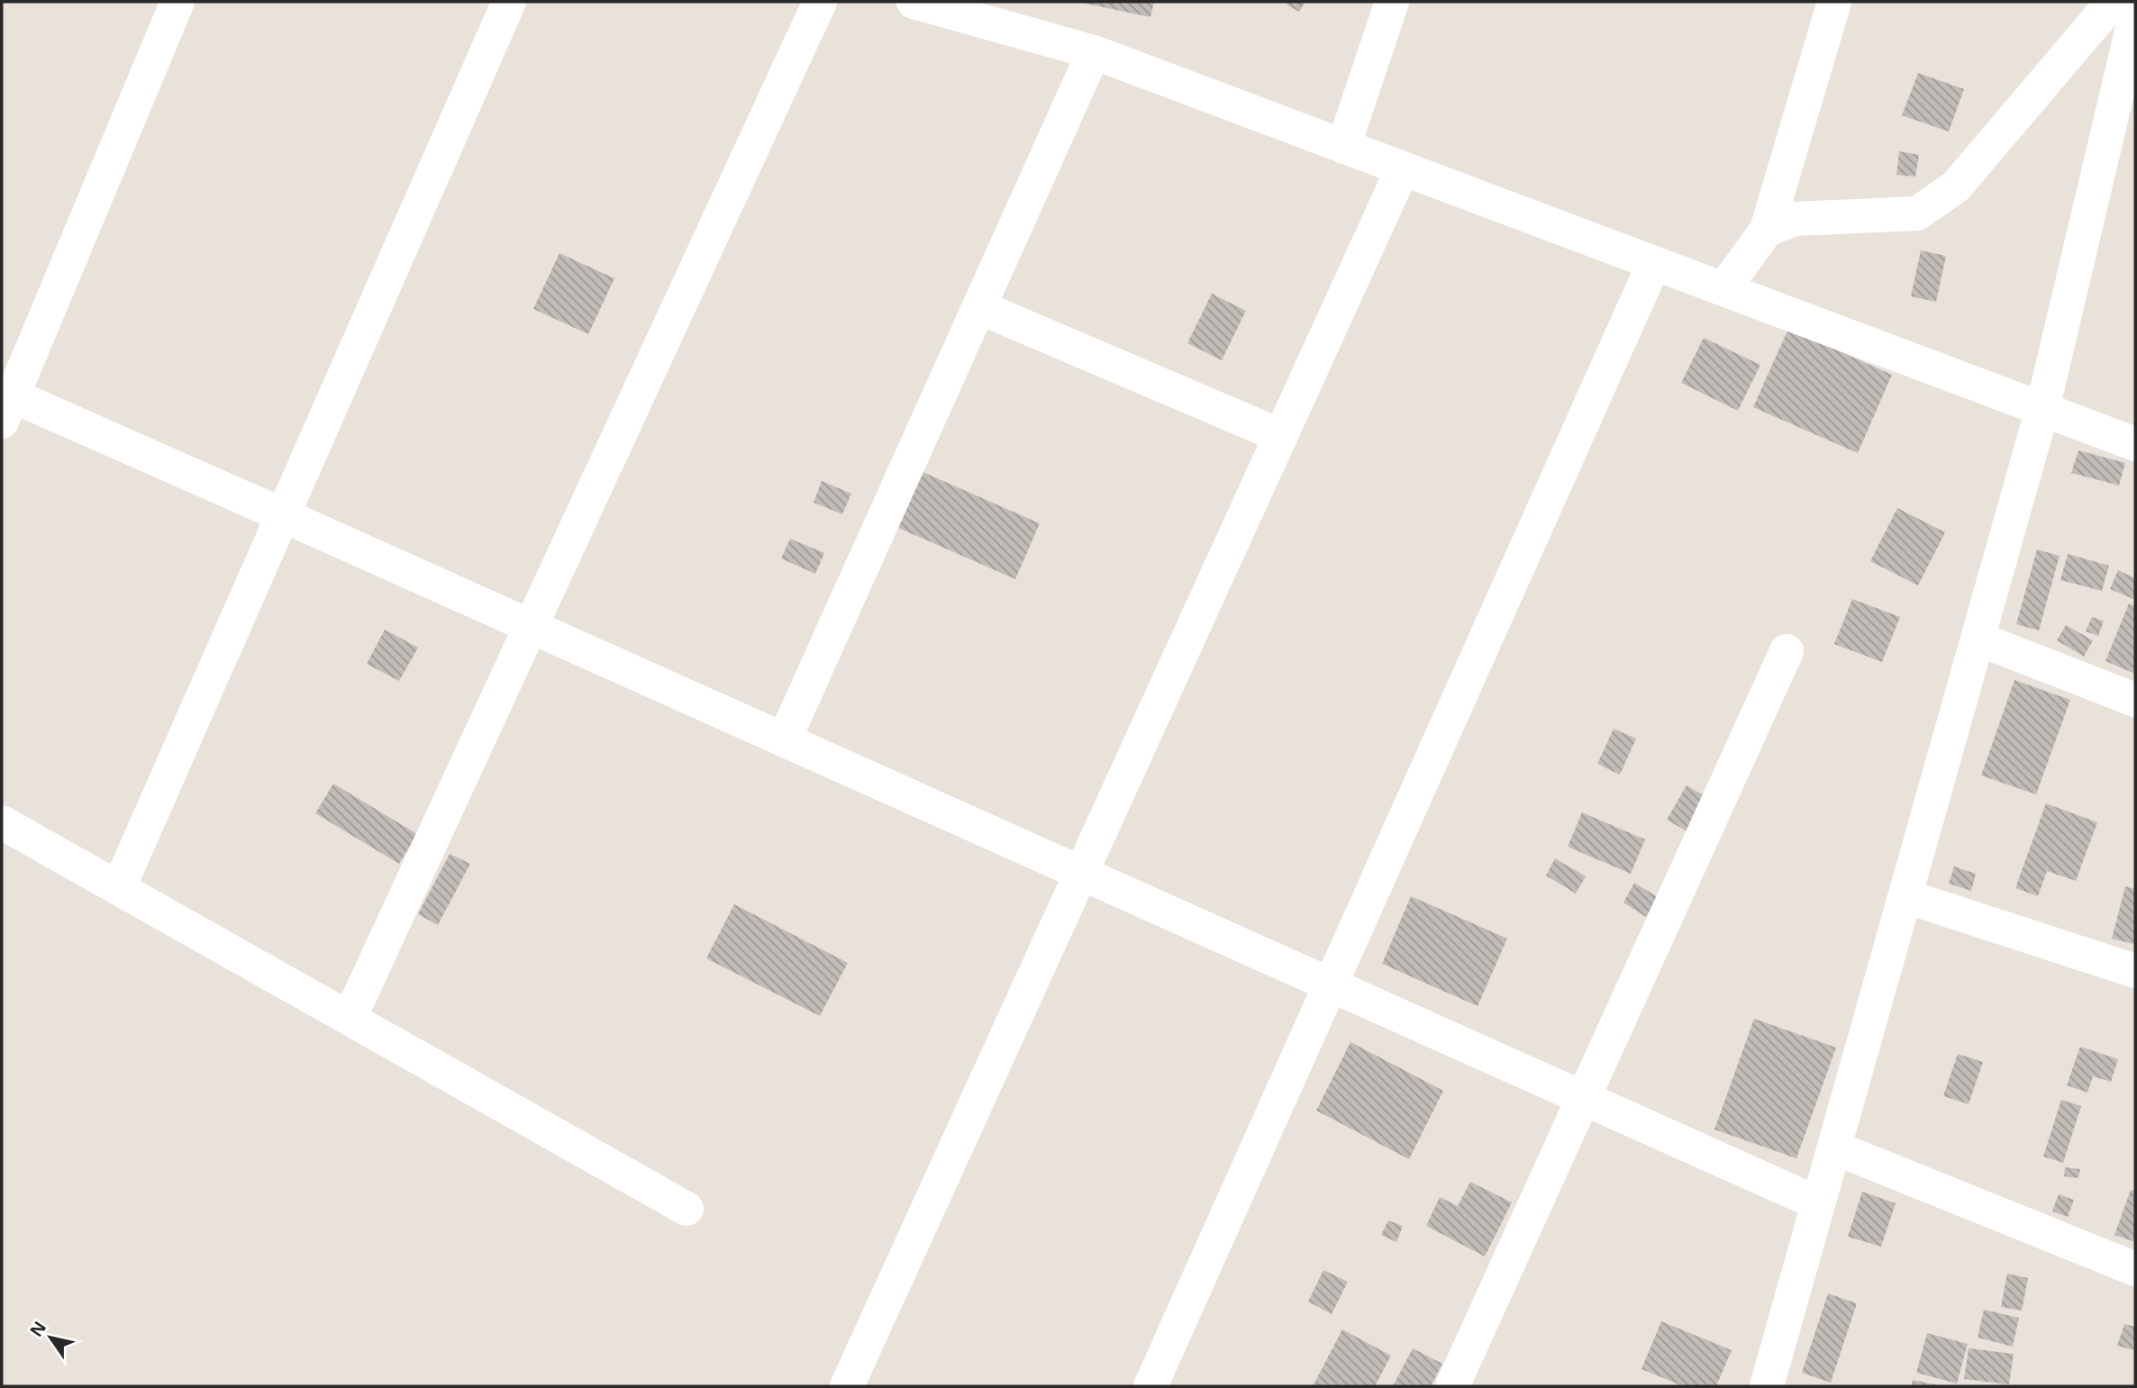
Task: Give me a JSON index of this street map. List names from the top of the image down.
{
  "north": "top left"
}
